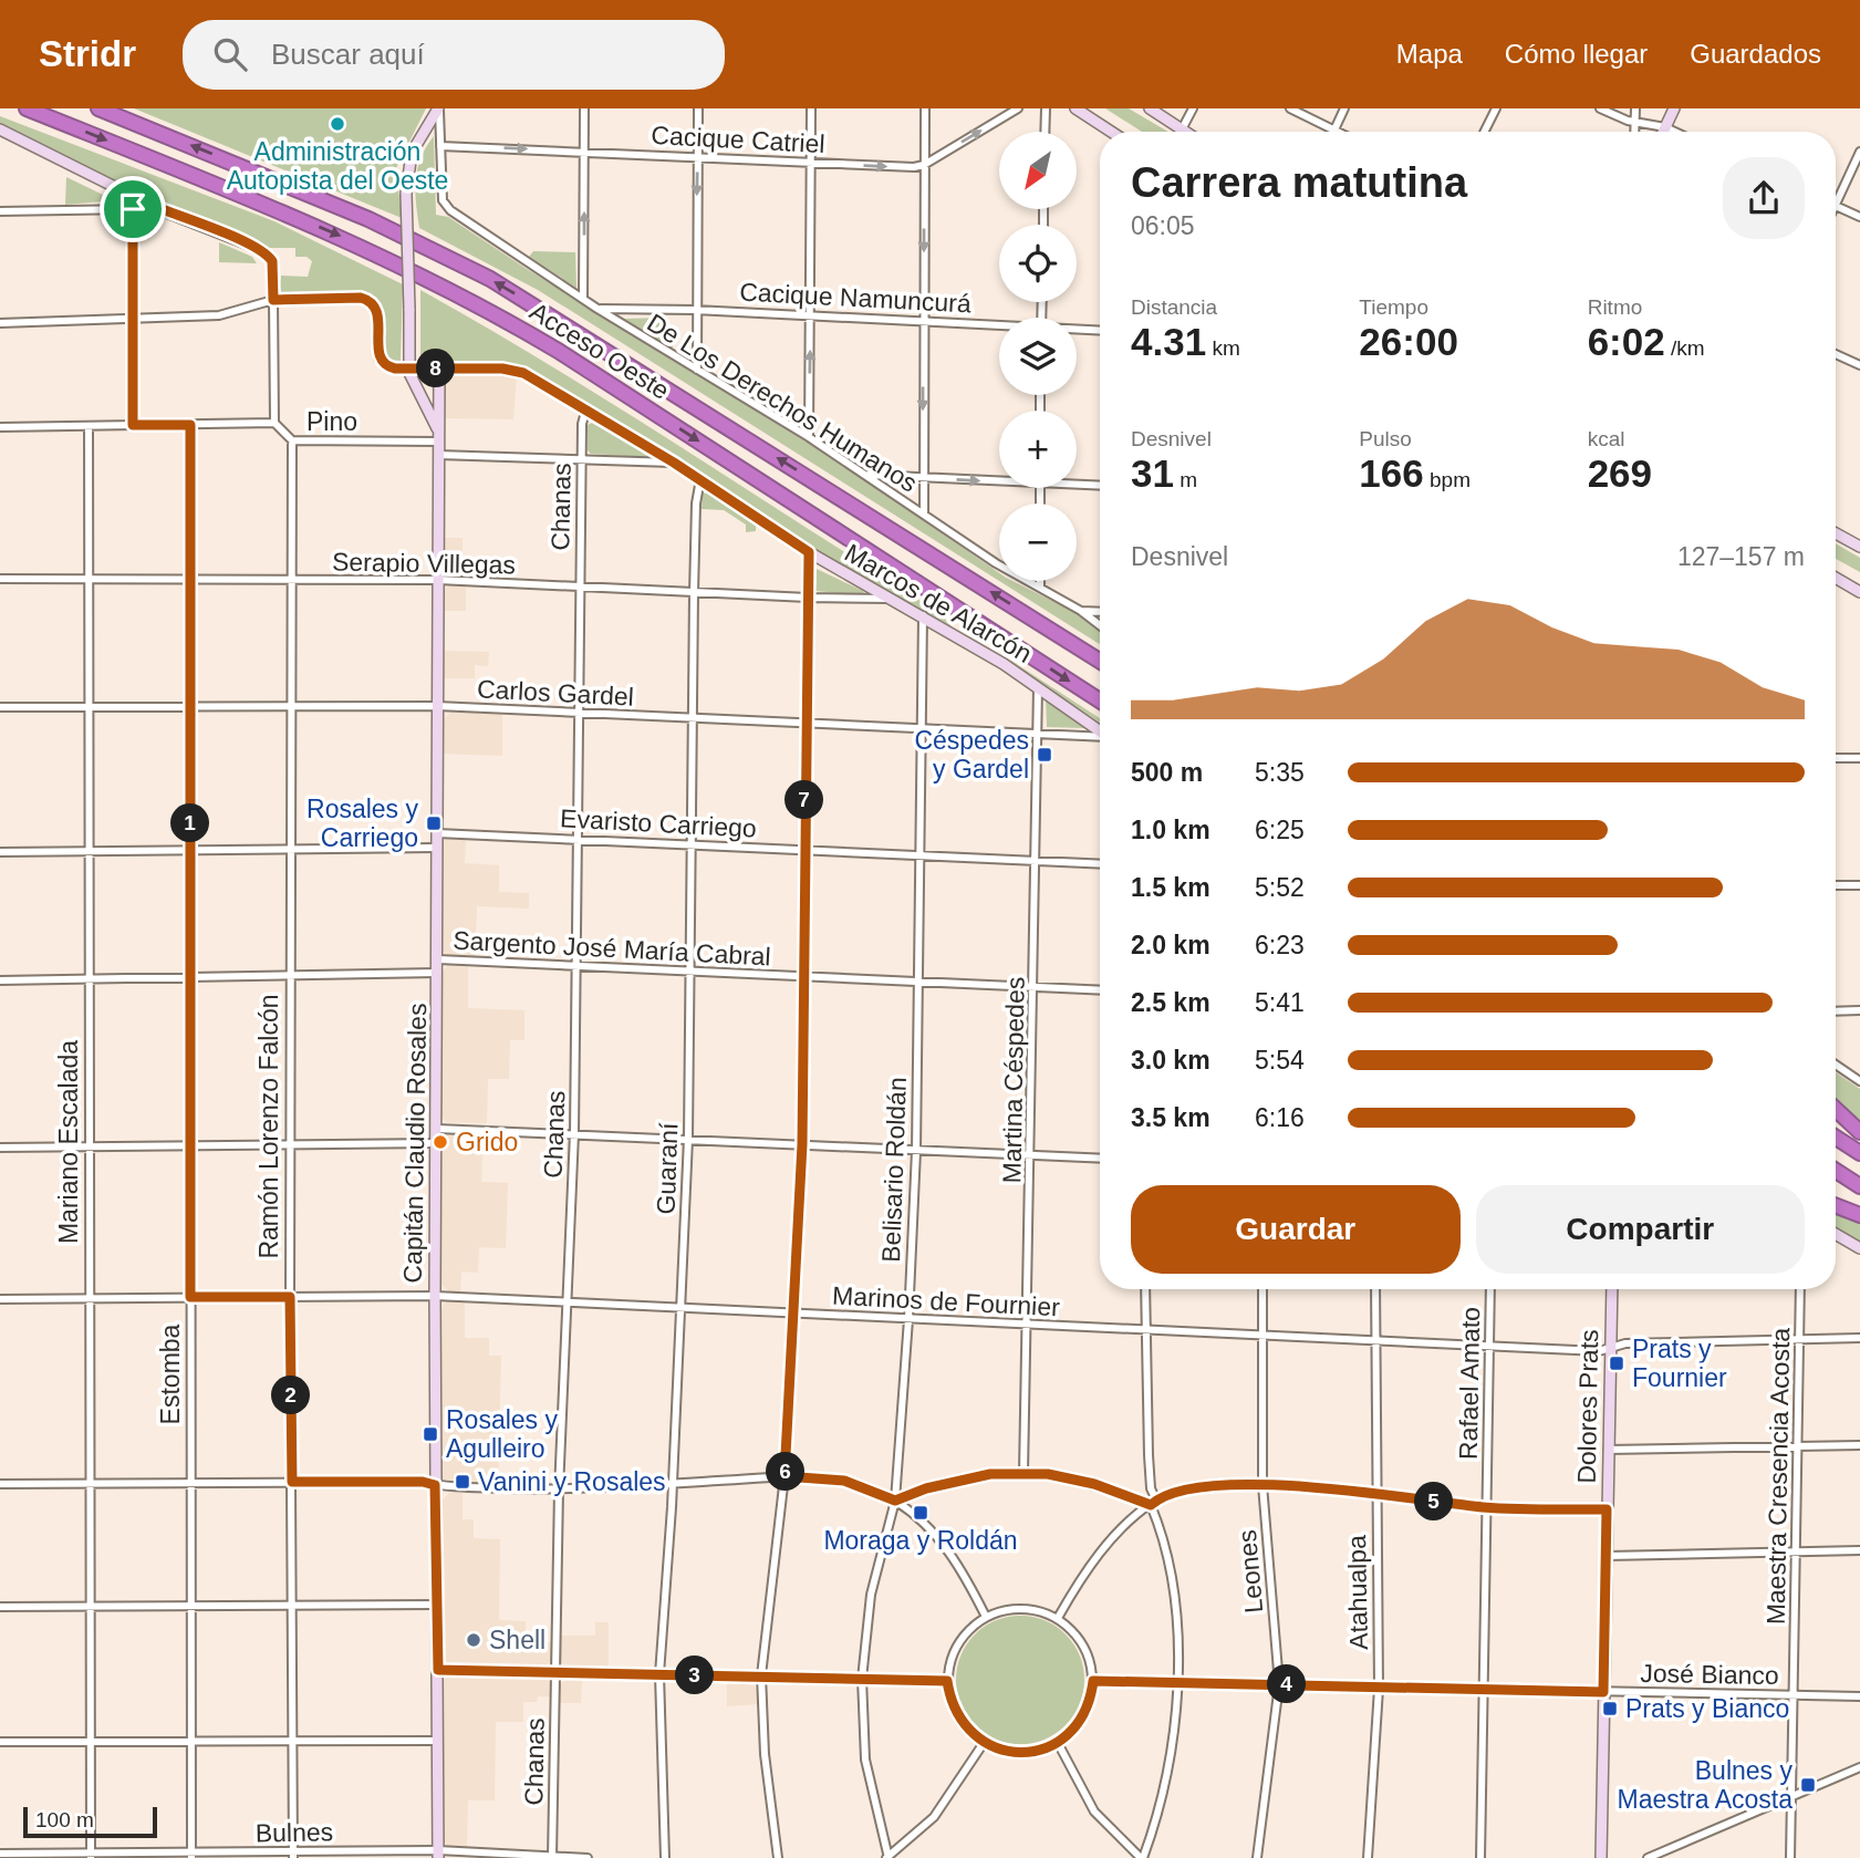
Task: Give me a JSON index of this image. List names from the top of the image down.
{
  "streets": {
    "highway": ["Acceso Oeste"],
    "street": [
      "Cacique Catriel",
      "Cacique Namuncurá",
      "De Los Derechos Humanos",
      "Pino",
      "Chanas",
      "Serapio Villegas",
      "Marcos de Alarcón",
      "Carlos Gardel",
      "Evaristo Carriego",
      "Sargento José María Cabral",
      "Martina Céspedes",
      "Ramón Lorenzo Falcón",
      "Mariano Escalada",
      "Capitán Claudio Rosales",
      "Guaraní",
      "Belisario Roldán",
      "Marinos de Fournier",
      "Estomba",
      "Rafael Amato",
      "Dolores Prats",
      "Maestra Cresencia Acosta",
      "Leones",
      "Atahualpa",
      "José Bianco",
      "Bulnes"
    ]
  },
  "crossings": [
    ["Cacique Catriel", "Capitán Claudio Rosales"],
    ["Cacique Namuncurá", "De Los Derechos Humanos"],
    ["De Los Derechos Humanos", "Capitán Claudio Rosales"],
    ["Pino", "Ramón Lorenzo Falcón"],
    ["Pino", "Mariano Escalada"],
    ["Pino", "Capitán Claudio Rosales"],
    ["Pino", "Estomba"],
    ["Chanas", "Serapio Villegas"],
    ["Chanas", "Marcos de Alarcón"],
    ["Chanas", "Carlos Gardel"],
    ["Chanas", "Evaristo Carriego"],
    ["Chanas", "Sargento José María Cabral"],
    ["Chanas", "Marinos de Fournier"],
    ["Chanas", "Bulnes"],
    ["Serapio Villegas", "Marcos de Alarcón"],
    ["Serapio Villegas", "Ramón Lorenzo Falcón"],
    ["Serapio Villegas", "Mariano Escalada"],
    ["Serapio Villegas", "Capitán Claudio Rosales"],
    ["Serapio Villegas", "Guaraní"],
    ["Serapio Villegas", "Estomba"],
    ["Marcos de Alarcón", "Martina Céspedes"],
    ["Marcos de Alarcón", "Capitán Claudio Rosales"],
    ["Marcos de Alarcón", "Guaraní"],
    ["Marcos de Alarcón", "Belisario Roldán"],
    ["Carlos Gardel", "Martina Céspedes"],
    ["Carlos Gardel", "Ramón Lorenzo Falcón"],
    ["Carlos Gardel", "Mariano Escalada"],
    ["Carlos Gardel", "Capitán Claudio Rosales"],
    ["Carlos Gardel", "Guaraní"],
    ["Carlos Gardel", "Belisario Roldán"],
    ["Carlos Gardel", "Estomba"],
    ["Evaristo Carriego", "Martina Céspedes"],
    ["Evaristo Carriego", "Capitán Claudio Rosales"],
    ["Evaristo Carriego", "Guaraní"],
    ["Evaristo Carriego", "Belisario Roldán"],
    ["Sargento José María Cabral", "Martina Céspedes"],
    ["Sargento José María Cabral", "Capitán Claudio Rosales"],
    ["Sargento José María Cabral", "Guaraní"],
    ["Sargento José María Cabral", "Belisario Roldán"],
    ["Martina Céspedes", "Marinos de Fournier"],
    ["Ramón Lorenzo Falcón", "Marinos de Fournier"],
    ["Ramón Lorenzo Falcón", "Bulnes"],
    ["Mariano Escalada", "Marinos de Fournier"],
    ["Mariano Escalada", "Bulnes"],
    ["Capitán Claudio Rosales", "Marinos de Fournier"],
    ["Capitán Claudio Rosales", "Bulnes"],
    ["Guaraní", "Marinos de Fournier"],
    ["Belisario Roldán", "Marinos de Fournier"],
    ["Marinos de Fournier", "Estomba"],
    ["Marinos de Fournier", "Rafael Amato"],
    ["Marinos de Fournier", "Dolores Prats"],
    ["Marinos de Fournier", "Maestra Cresencia Acosta"],
    ["Marinos de Fournier", "Leones"],
    ["Marinos de Fournier", "Atahualpa"],
    ["Estomba", "Bulnes"],
    ["Rafael Amato", "José Bianco"],
    ["Dolores Prats", "José Bianco"],
    ["Maestra Cresencia Acosta", "José Bianco"],
    ["Leones", "José Bianco"],
    ["Atahualpa", "José Bianco"]
  ],
  "one_way": ["Cacique Catriel"],
  "places": {
    "other": ["Administración Autopista del Oeste", "Grido", "Shell"],
    "transit": [
      "Céspedes y Gardel",
      "Rosales y Carriego",
      "Prats y Fournier",
      "Rosales y Agulleiro",
      "Vanini y Rosales",
      "Moraga y Roldán",
      "Prats y Bianco",
      "Bulnes y Maestra Acosta"
    ]
  },
  "scale_bar": "100 m",
  "north": "bottom left",
  "page": {
    "header": "Stridr",
    "search": "Buscar aquí",
    "nav": ["Mapa", "Cómo llegar", "Guardados"],
    "map_buttons": ["+", "−"],
    "heading": ["Carrera matutina", "06:05"],
    "stats": [
      ["Distancia", "4.31 km"],
      ["Tiempo", "26:00"],
      ["Ritmo", "6:02 /km"],
      ["Desnivel", "31 m"],
      ["Pulso", "166 bpm"],
      ["kcal", "269"]
    ],
    "pins": [
      "8",
      "7",
      "1",
      "2",
      "6",
      "5",
      "3",
      "4"
    ],
    "chart": ["Desnivel", "127–157 m"],
    "list": [
      {
        "name": "500 m",
        "note": "5:35"
      },
      {
        "name": "1.0 km",
        "note": "6:25"
      },
      {
        "name": "1.5 km",
        "note": "5:52"
      },
      {
        "name": "2.0 km",
        "note": "6:23"
      },
      {
        "name": "2.5 km",
        "note": "5:41"
      },
      {
        "name": "3.0 km",
        "note": "5:54"
      },
      {
        "name": "3.5 km",
        "note": "6:16"
      }
    ],
    "buttons": ["Guardar", "Compartir"],
    "scale": "100 m"
  }
}
